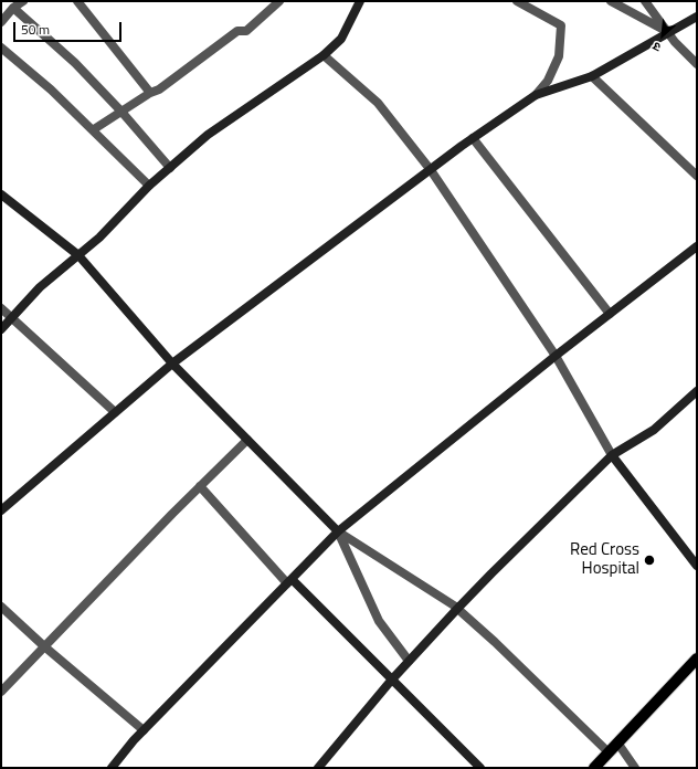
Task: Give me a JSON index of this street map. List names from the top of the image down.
{
  "places": ["Red Cross Hospital"],
  "scale_bar": "50 m",
  "north": "bottom left"
}
